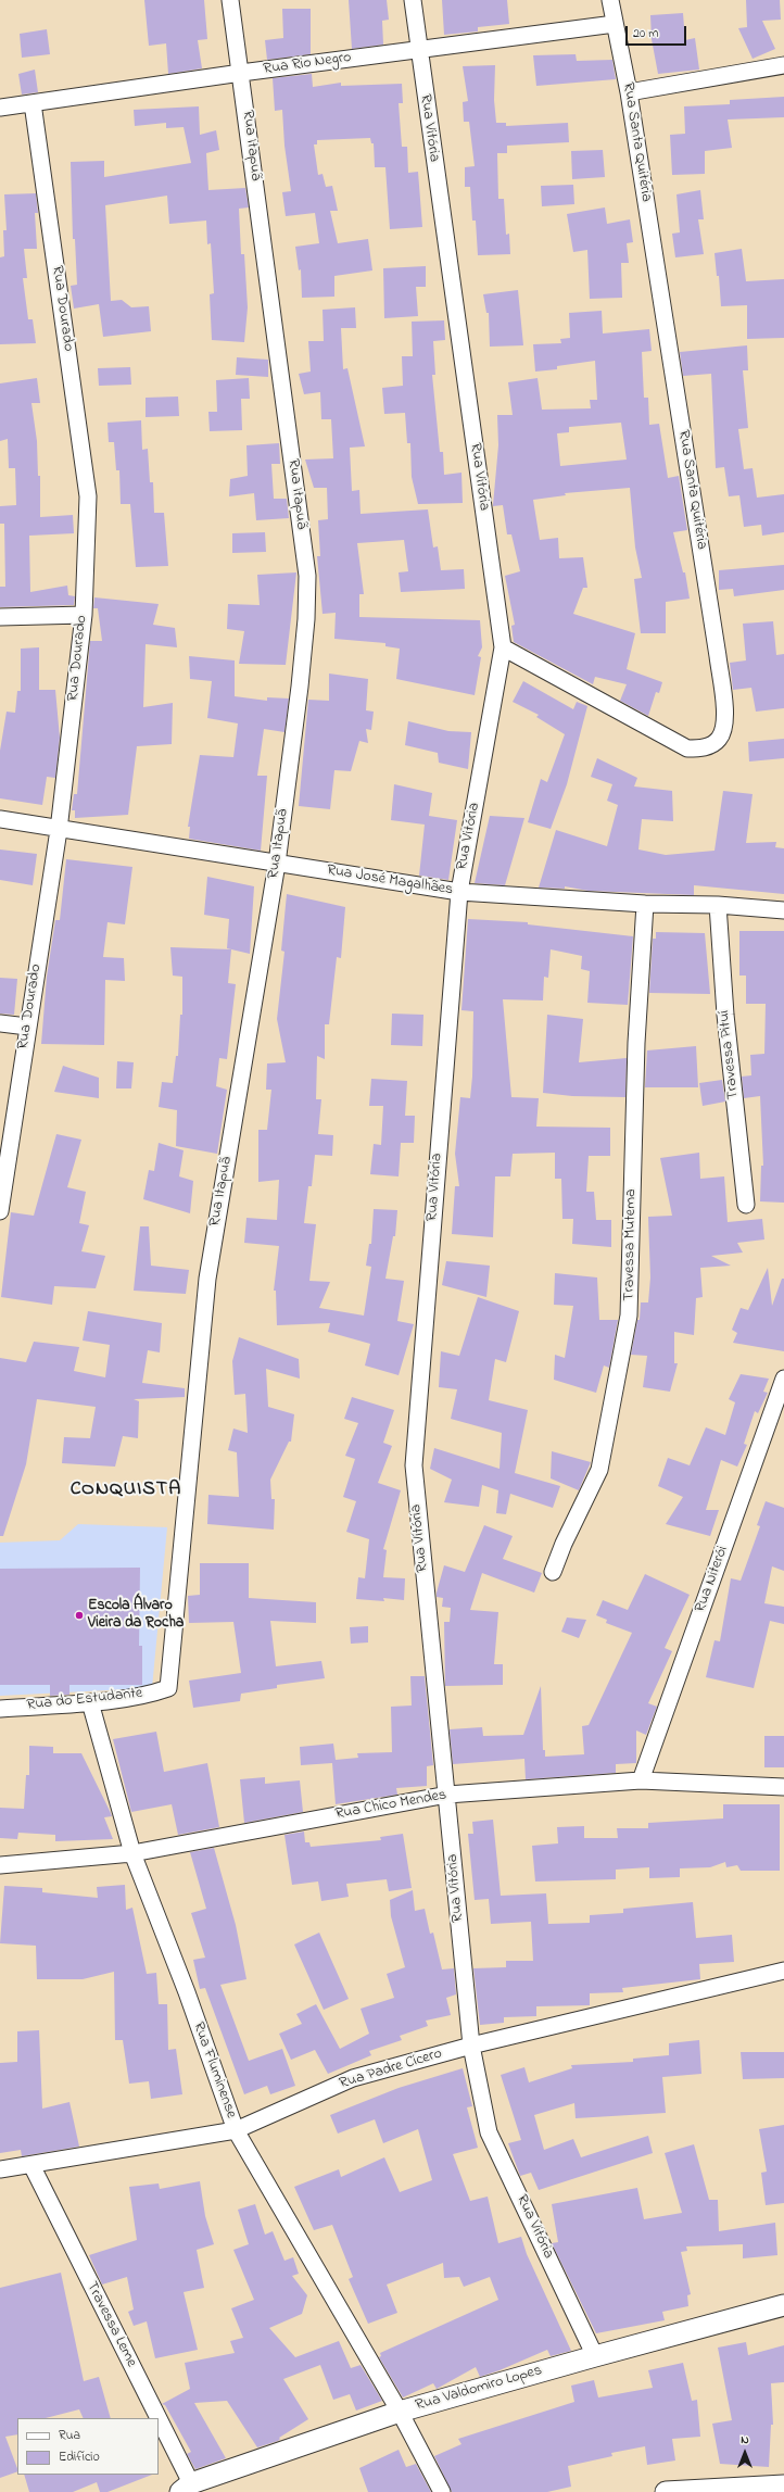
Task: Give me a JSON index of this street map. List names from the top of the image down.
{
  "streets": {
    "street": [
      "Rua Rio Negro",
      "Rua Vitória",
      "Rua Santa Quitéria",
      "Rua Itapuã",
      "Rua Dourado",
      "Rua José Magalhães",
      "Travessa Pituí",
      "Travessa Mutema",
      "Rua Niterói",
      "Rua do Estudante",
      "Rua Chico Mendes",
      "Rua Padre Cícero",
      "Rua Fluminense",
      "Travessa Leme",
      "Rua Valdomiro Lopes"
    ]
  },
  "crossings": [
    ["Rua Rio Negro", "Rua Vitória"],
    ["Rua Rio Negro", "Rua Santa Quitéria"],
    ["Rua Rio Negro", "Rua Itapuã"],
    ["Rua Rio Negro", "Rua Dourado"],
    ["Rua Vitória", "Rua Santa Quitéria"],
    ["Rua Vitória", "Rua José Magalhães"],
    ["Rua Vitória", "Rua Chico Mendes"],
    ["Rua Vitória", "Rua Padre Cícero"],
    ["Rua Vitória", "Rua Valdomiro Lopes"],
    ["Rua Itapuã", "Rua José Magalhães"],
    ["Rua Itapuã", "Rua do Estudante"],
    ["Rua Dourado", "Rua José Magalhães"],
    ["Rua José Magalhães", "Travessa Pituí"],
    ["Rua José Magalhães", "Travessa Mutema"],
    ["Rua Niterói", "Rua Chico Mendes"],
    ["Rua do Estudante", "Rua Fluminense"],
    ["Rua Chico Mendes", "Rua Fluminense"],
    ["Rua Padre Cícero", "Rua Fluminense"],
    ["Rua Padre Cícero", "Travessa Leme"],
    ["Rua Fluminense", "Rua Valdomiro Lopes"],
    ["Travessa Leme", "Rua Valdomiro Lopes"]
  ],
  "districts": ["CONQUISTA"],
  "places": ["Escola Álvaro Vieira da Rocha"],
  "legend": ["Rua", "Edifício"],
  "scale_bar": "20 m",
  "north": "top"
}
